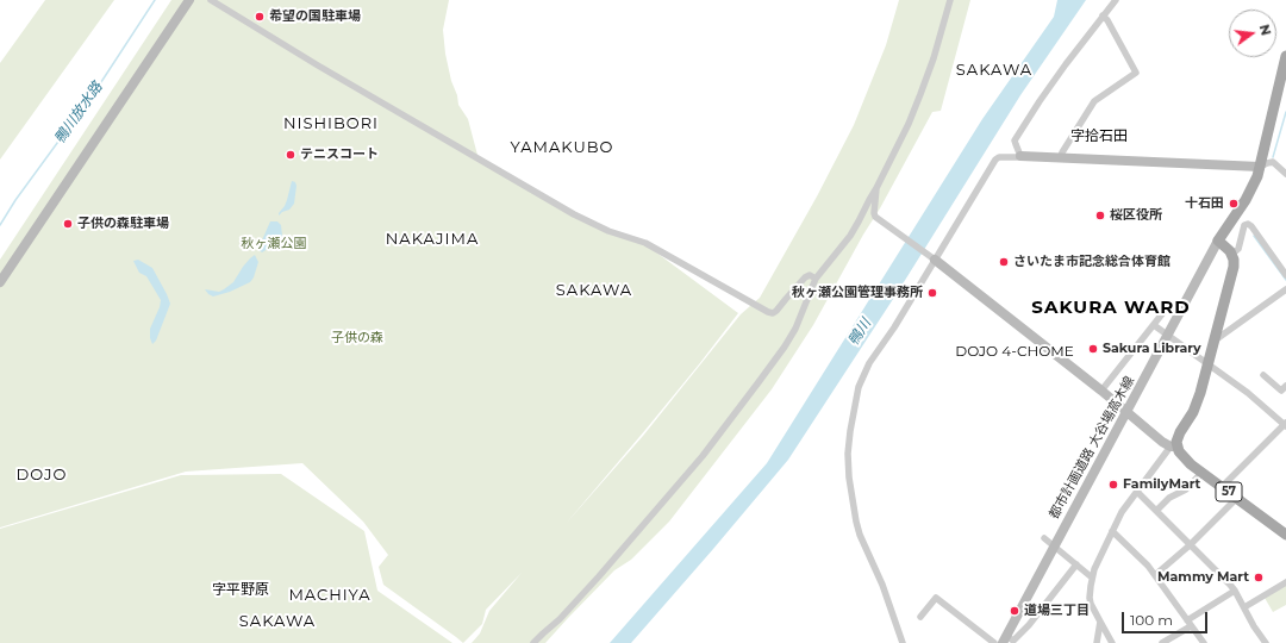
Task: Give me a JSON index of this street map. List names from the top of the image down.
{
  "streets": {
    "main road": ["57"],
    "street": ["都市計画道路 大谷場高木線"]
  },
  "districts": [
    "SAKAWA",
    "NISHIBORI",
    "字拾石田",
    "YAMAKUBO",
    "NAKAJIMA",
    "SAKAWA",
    "SAKURA WARD",
    "DOJO 4-CHOME",
    "DOJO",
    "字平野原",
    "MACHIYA",
    "SAKAWA"
  ],
  "water": ["鴨川放水路", "鴨川"],
  "parks": ["秋ヶ瀬公園", "子供の森"],
  "places": [
    "希望の国駐車場",
    "テニスコート",
    "十石田",
    "桜区役所",
    "子供の森駐車場",
    "さいたま市記念総合体育館",
    "秋ヶ瀬公園管理事務所",
    "Sakura Library",
    "FamilyMart",
    "Mammy Mart",
    "道場三丁目"
  ],
  "scale_bar": "100 m",
  "north": "right"
}
